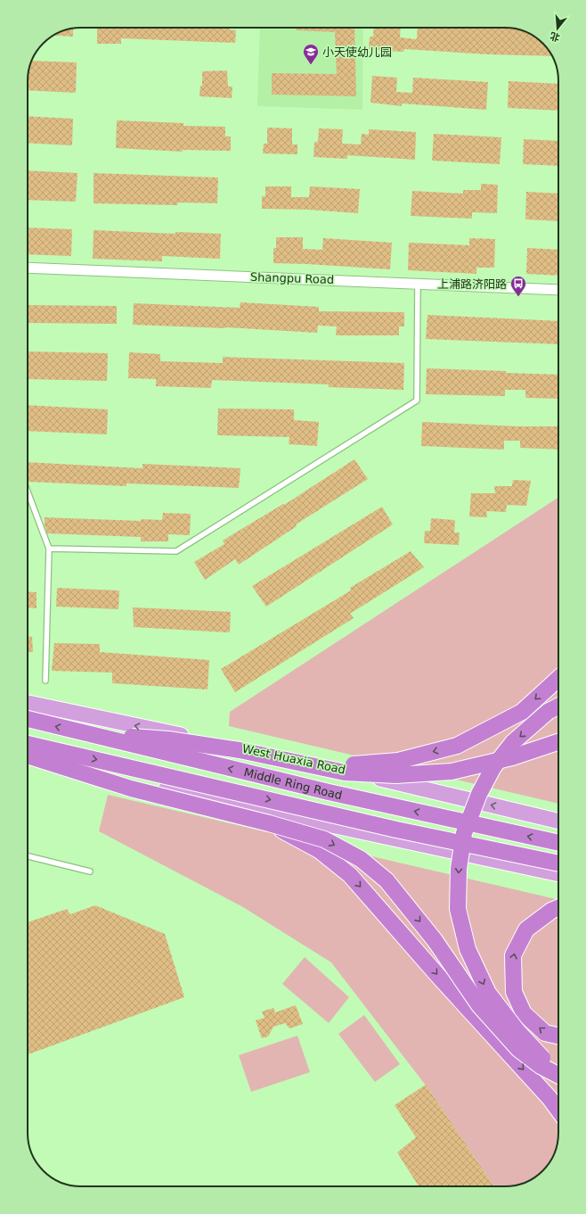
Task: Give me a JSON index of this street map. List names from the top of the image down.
{
  "streets": {
    "highway": ["Middle Ring Road"],
    "main road": ["West Huaxia Road"],
    "street": ["Shangpu Road"]
  },
  "places": {
    "school or university": ["小天使幼儿园"],
    "bus stop": ["上浦路济阳路"]
  },
  "north": "bottom"
}
